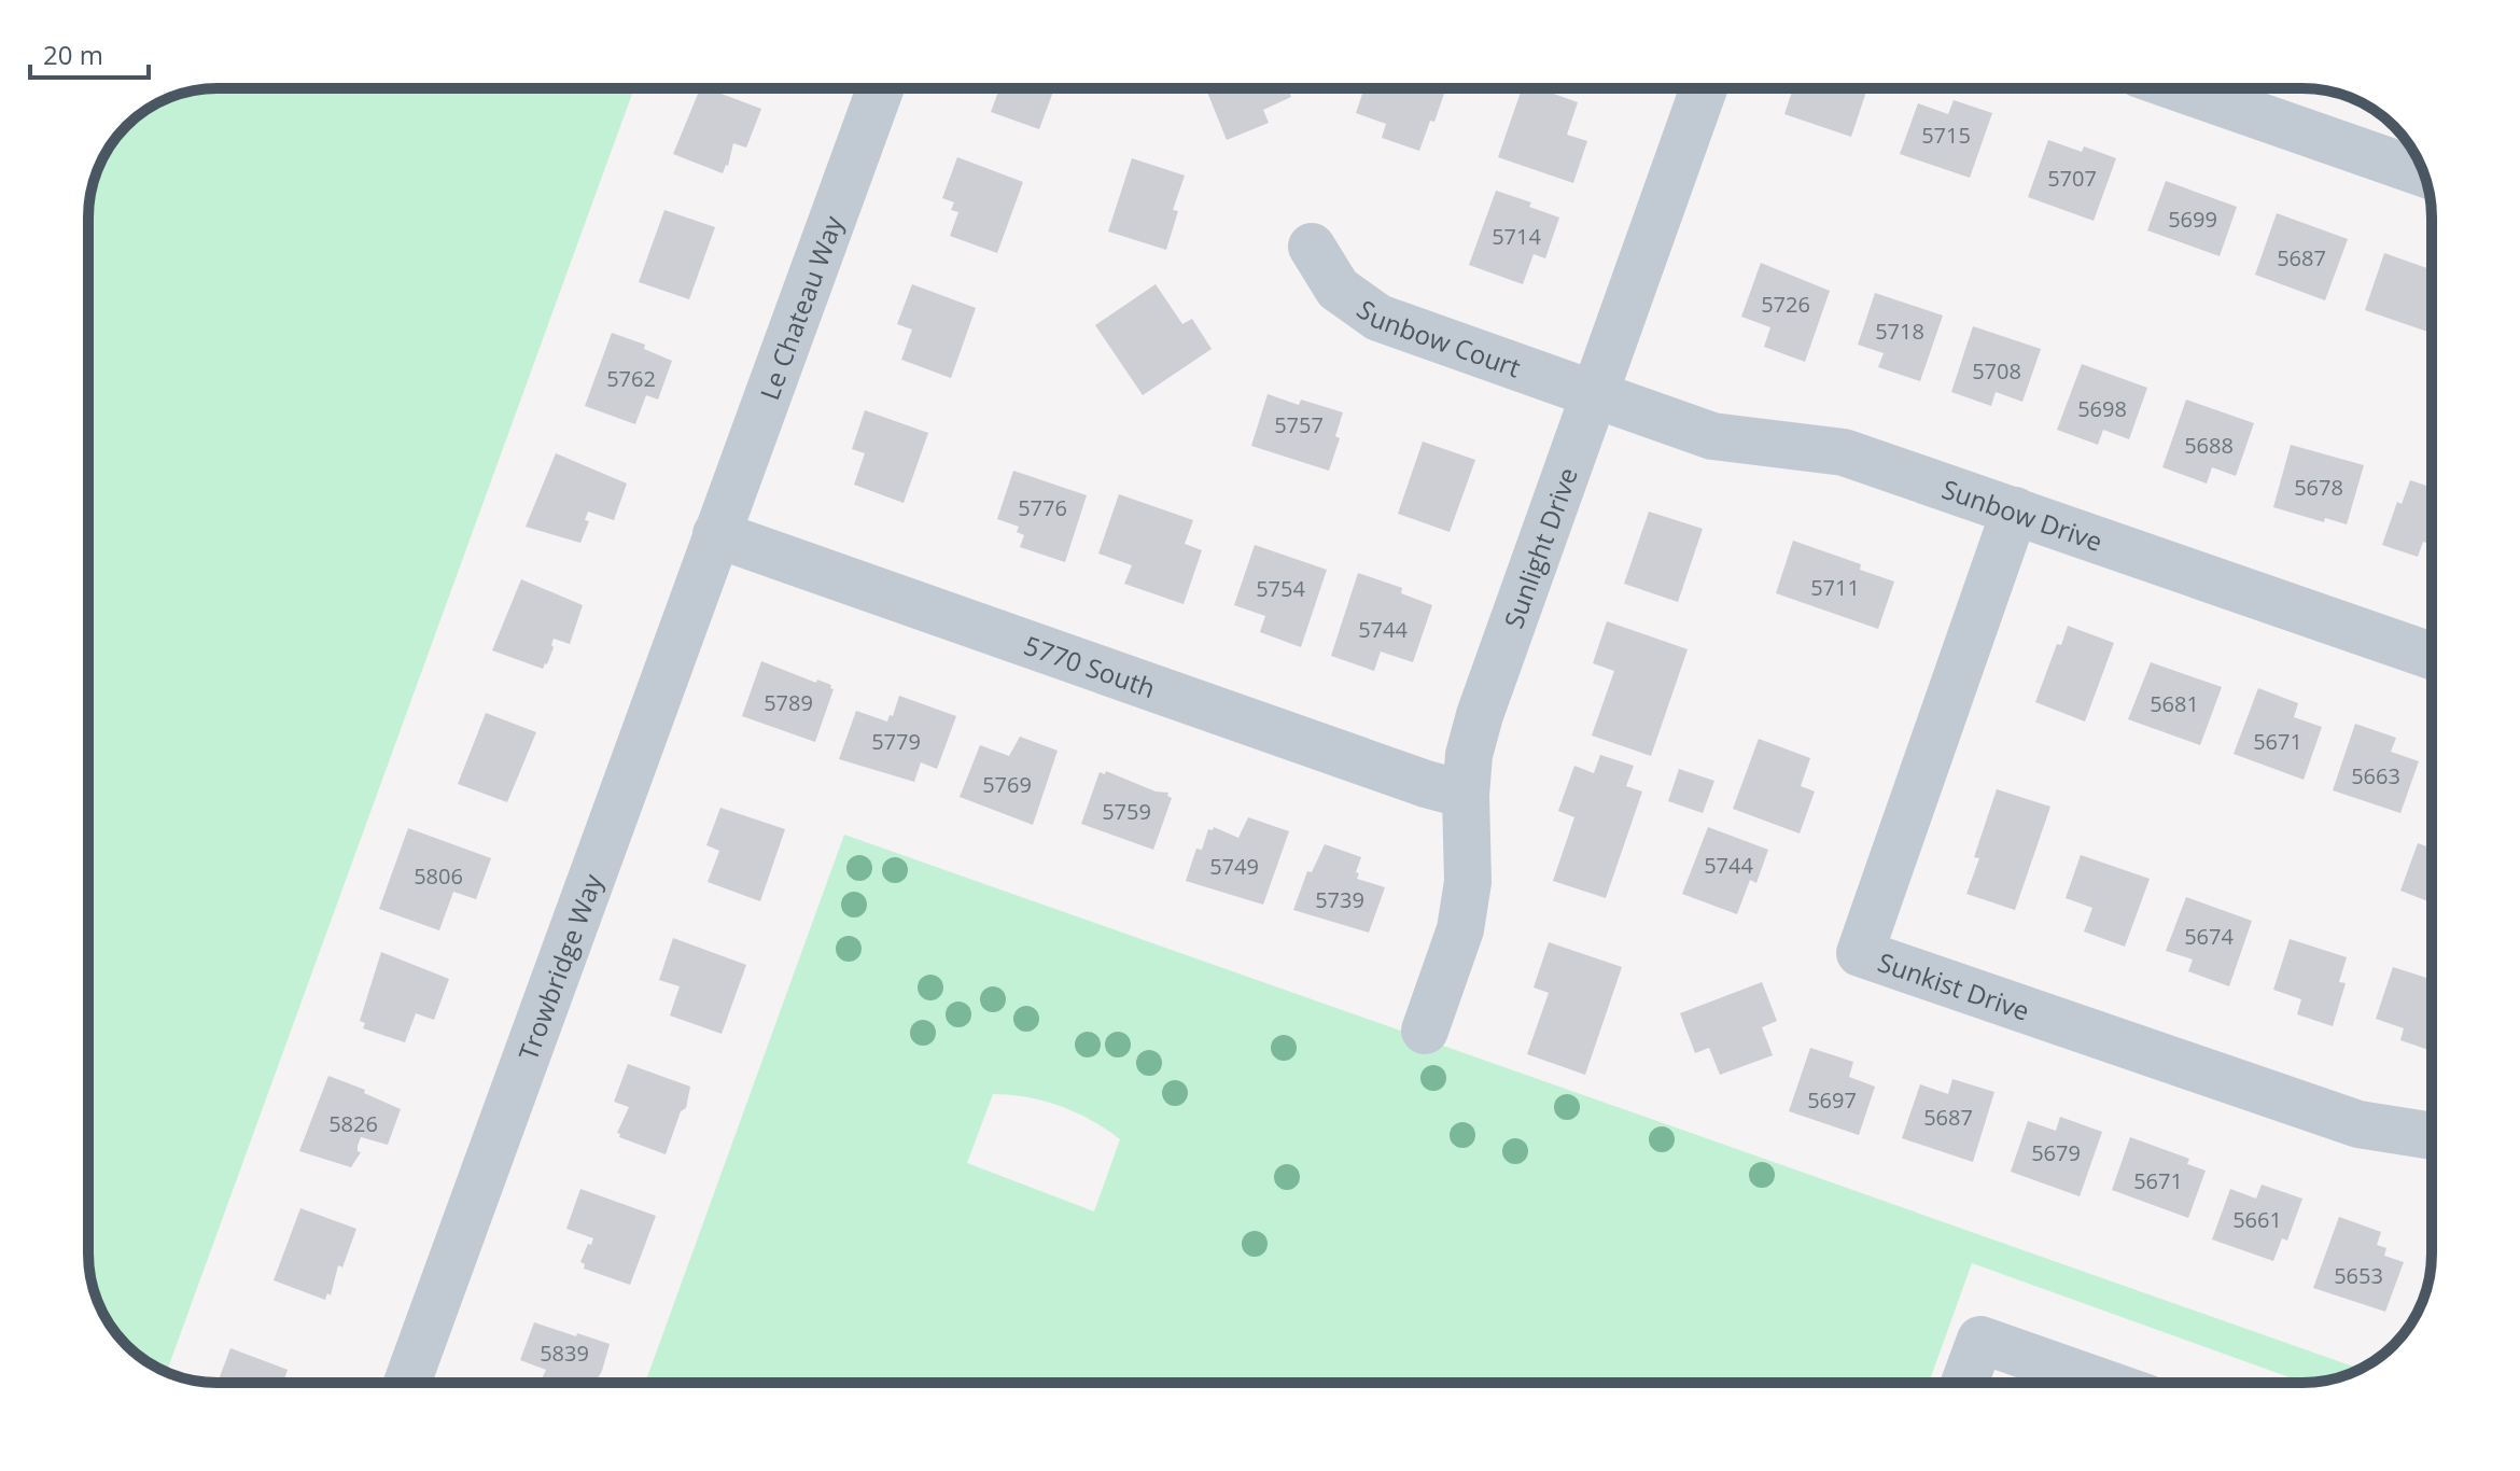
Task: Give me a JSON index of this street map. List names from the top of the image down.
{
  "streets": {
    "street": [
      "Le Chateau Way",
      "Sunbow Court",
      "Sunbow Drive",
      "Sunlight Drive",
      "5770 South",
      "Trowbridge Way",
      "Sunkist Drive"
    ]
  },
  "crossings": [
    ["Le Chateau Way", "5770 South"],
    ["Le Chateau Way", "Trowbridge Way"],
    ["Sunbow Court", "Sunbow Drive"],
    ["Sunbow Court", "Sunlight Drive"],
    ["Sunbow Drive", "Sunlight Drive"],
    ["Sunbow Drive", "Sunkist Drive"],
    ["Sunlight Drive", "5770 South"],
    ["5770 South", "Trowbridge Way"]
  ],
  "house_numbers": [
    "5715",
    "5707",
    "5699",
    "5714",
    "5687",
    "5726",
    "5718",
    "5708",
    "5762",
    "5698",
    "5757",
    "5688",
    "5678",
    "5776",
    "5711",
    "5754",
    "5744",
    "5789",
    "5681",
    "5779",
    "5671",
    "5663",
    "5769",
    "5759",
    "5744",
    "5749",
    "5806",
    "5739",
    "5674",
    "5697",
    "5687",
    "5826",
    "5679",
    "5671",
    "5661",
    "5653",
    "5839"
  ],
  "scale_bar": "20 m"
}
